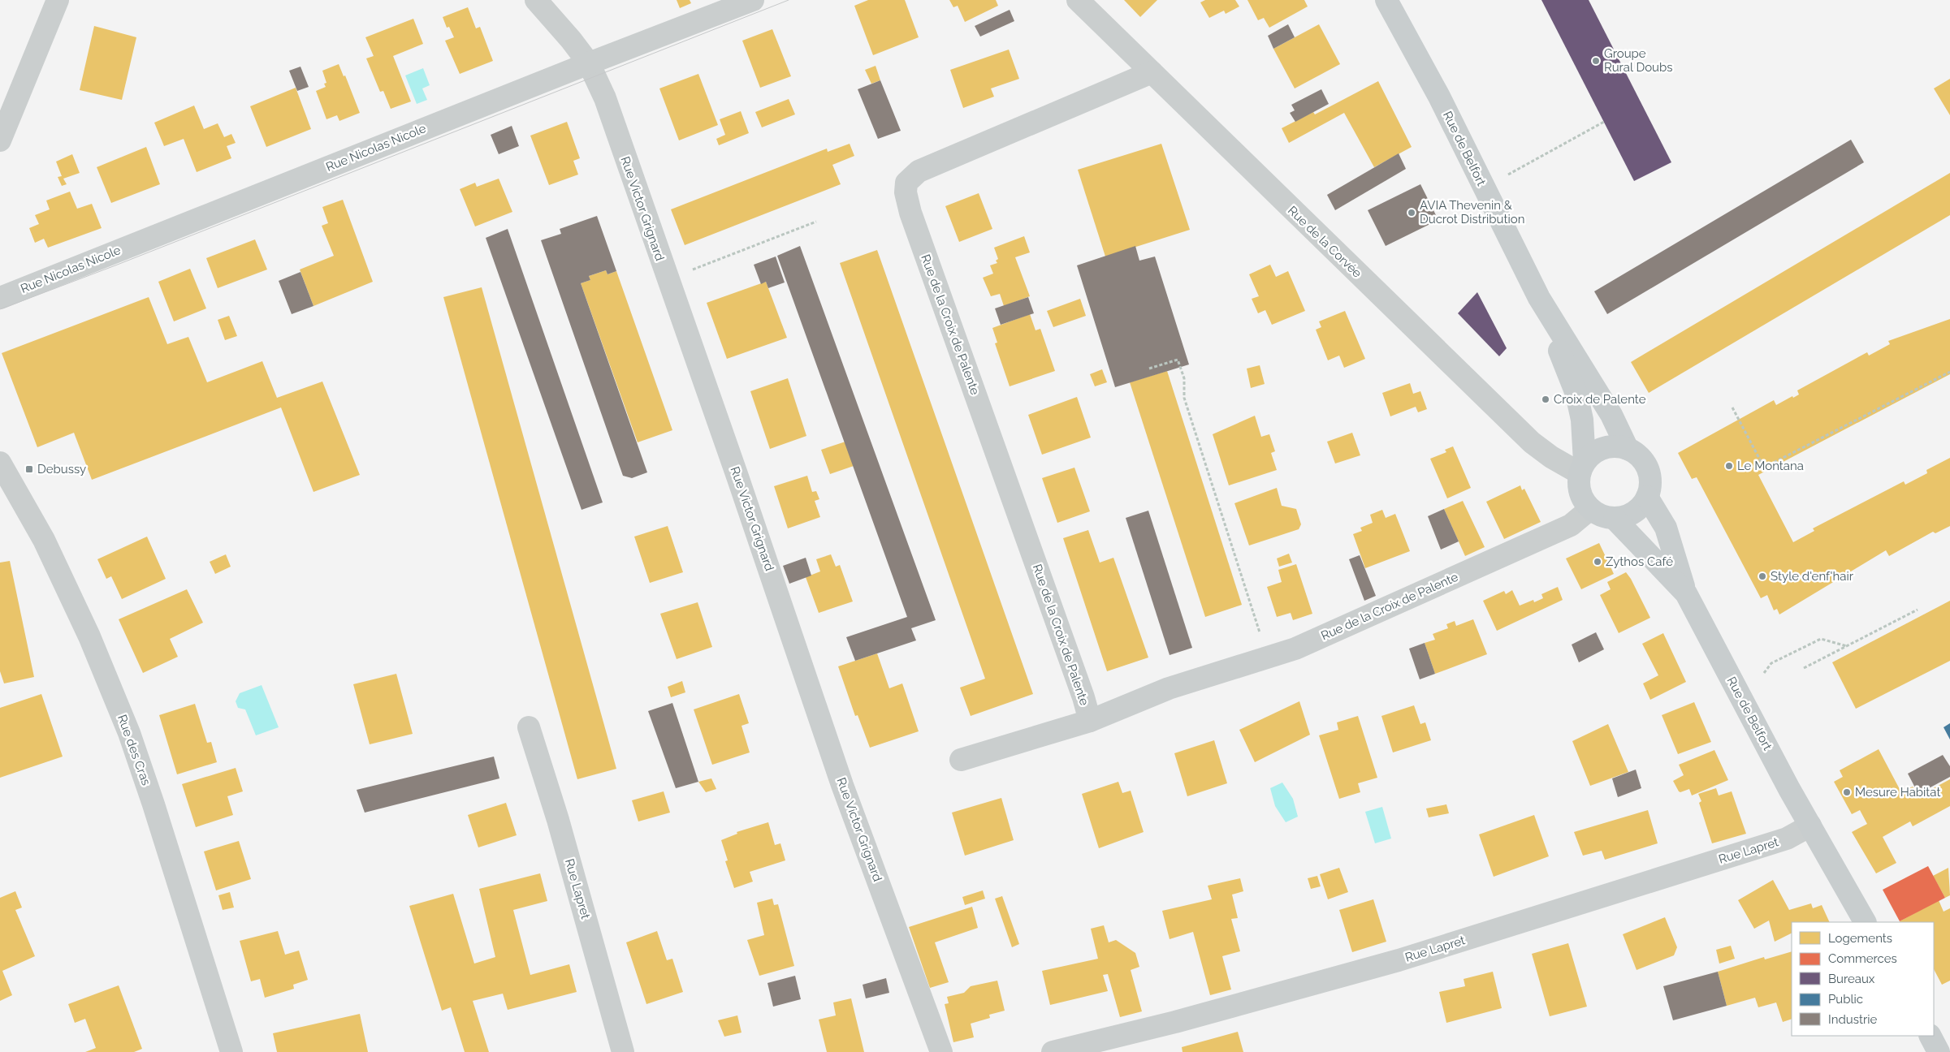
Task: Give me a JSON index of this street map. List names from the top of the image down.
{
  "streets": {
    "main road": ["Rue de Belfort"],
    "street": [
      "Rue Nicolas Nicole",
      "Rue Victor Grignard",
      "Rue de la Corvée",
      "Rue de la Croix de Palente",
      "Rue des Cras",
      "Rue Lapret"
    ]
  },
  "crossings": [
    ["Rue Nicolas Nicole", "Rue Victor Grignard"],
    ["Rue de Belfort", "Rue de la Corvée"],
    ["Rue de Belfort", "Rue de la Croix de Palente"],
    ["Rue de Belfort", "Rue Lapret"],
    ["Rue de la Corvée", "Rue de la Croix de Palente"]
  ],
  "places": {
    "other": [
      "Groupe Rural Doubs",
      "AVIA Thevenin & Ducrot Distribution",
      "Croix de Palente",
      "Le Montana",
      "Zythos Café",
      "Style d'enf'hair",
      "Mesure Habitat"
    ],
    "transit": ["Debussy"]
  },
  "legend": [
    "Logements",
    "Commerces",
    "Bureaux",
    "Public",
    "Industrie"
  ]
}
